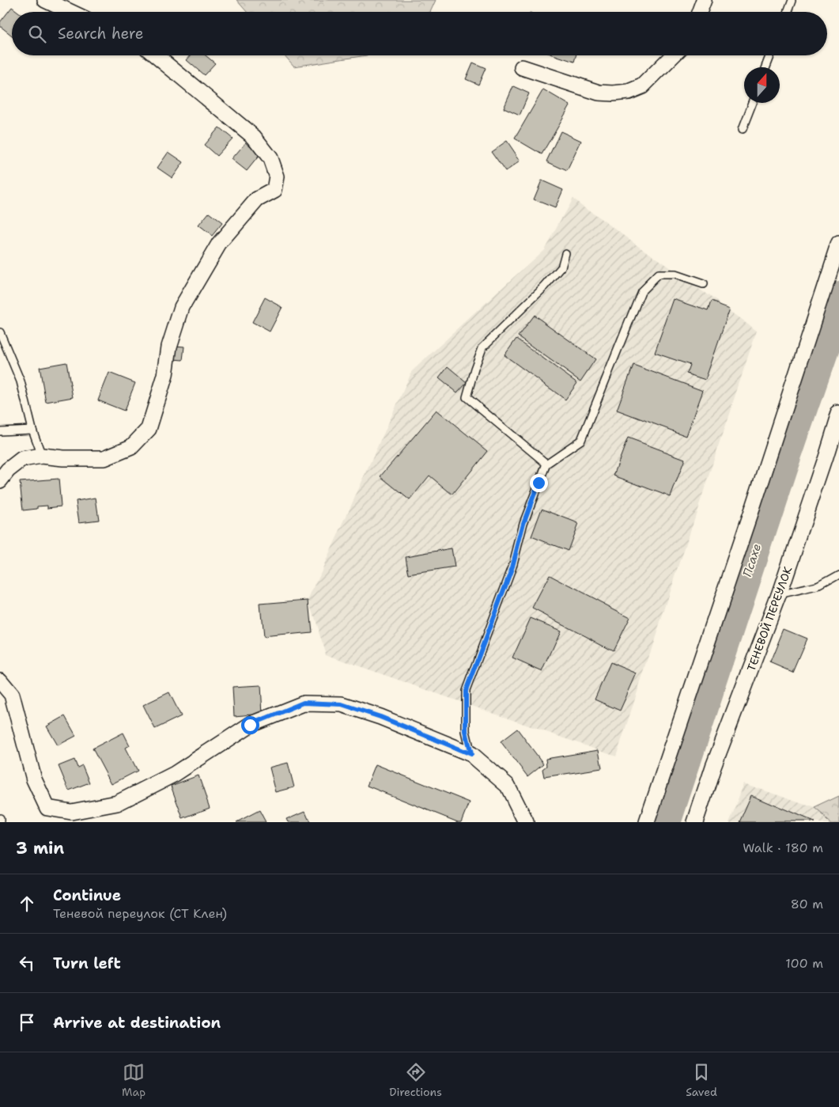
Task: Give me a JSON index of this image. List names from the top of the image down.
{
  "streets": {
    "street": ["ТЕНЕВОЙ ПЕРЕУЛОК"]
  },
  "water": ["Псахе"],
  "north": "top",
  "page": {
    "search": "Search here",
    "heading": ["3 min", "Walk · 180 m"],
    "list": [
      ["Continue", "Теневой переулок (СТ Клен)", "80 m"],
      ["Turn left", "100 m"],
      "Arrive at destination"
    ],
    "nav": ["Map", "Directions", "Saved"]
  }
}
